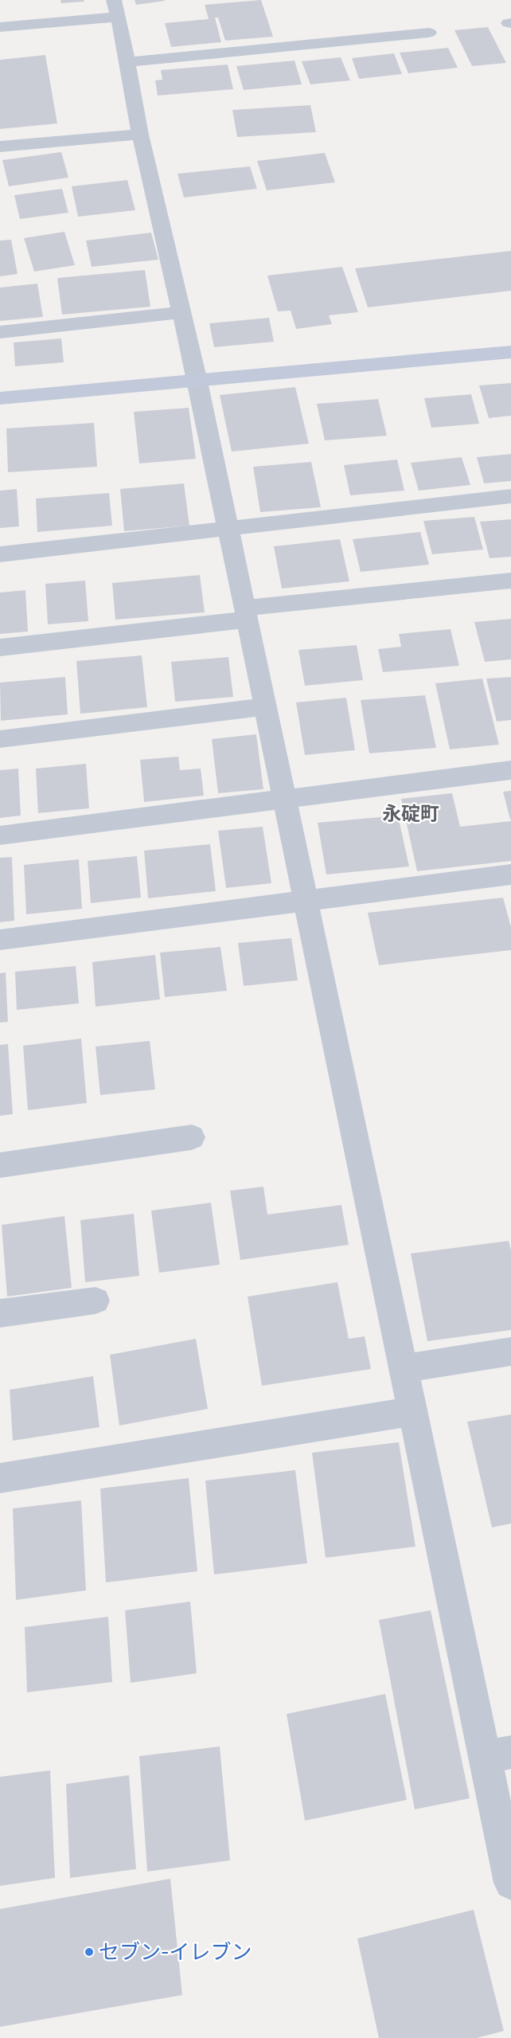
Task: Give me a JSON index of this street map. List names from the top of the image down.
{
  "districts": ["永碇町"],
  "places": ["セブン-イレブン"]
}
